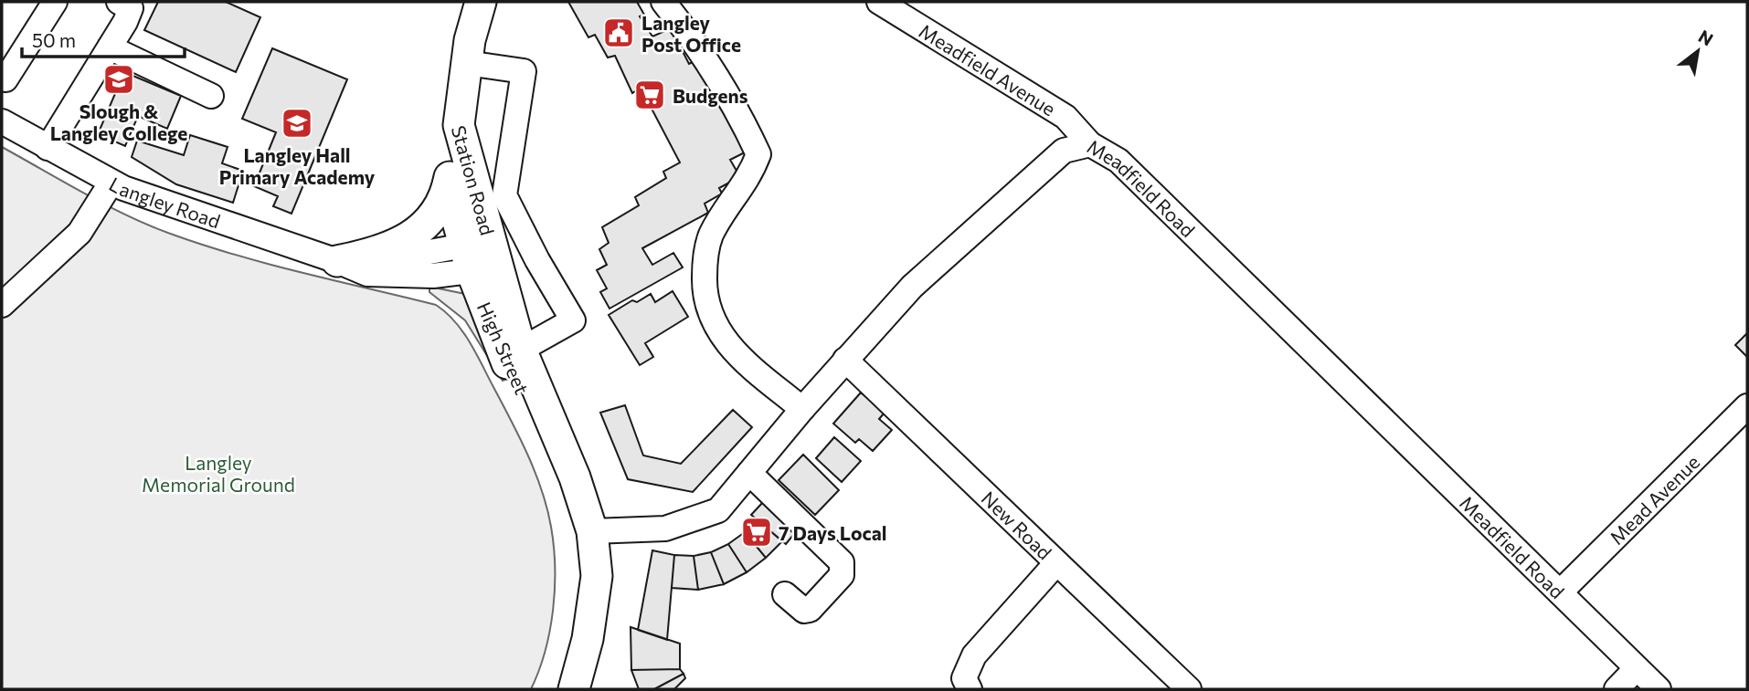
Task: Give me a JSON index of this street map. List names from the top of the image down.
{
  "streets": {
    "main road": ["Station Road", "High Street"],
    "street": [
      "Meadfield Avenue",
      "Meadfield Road",
      "Langley Road",
      "Mead Avenue",
      "New Road"
    ]
  },
  "crossings": [
    ["Meadfield Avenue", "Meadfield Road"],
    ["Station Road", "Langley Road"],
    ["Station Road", "High Street"],
    ["Meadfield Road", "High Street"],
    ["Meadfield Road", "Mead Avenue"],
    ["Meadfield Road", "New Road"],
    ["Langley Road", "High Street"]
  ],
  "parks": ["Langley Memorial Ground"],
  "places": {
    "public building": ["Langley Post Office"],
    "school or university": ["Slough & Langley College", "Langley Hall Primary Academy"],
    "supermarket": ["Budgens", "7 Days Local"]
  },
  "scale_bar": "50 m",
  "north": "top right"
}
